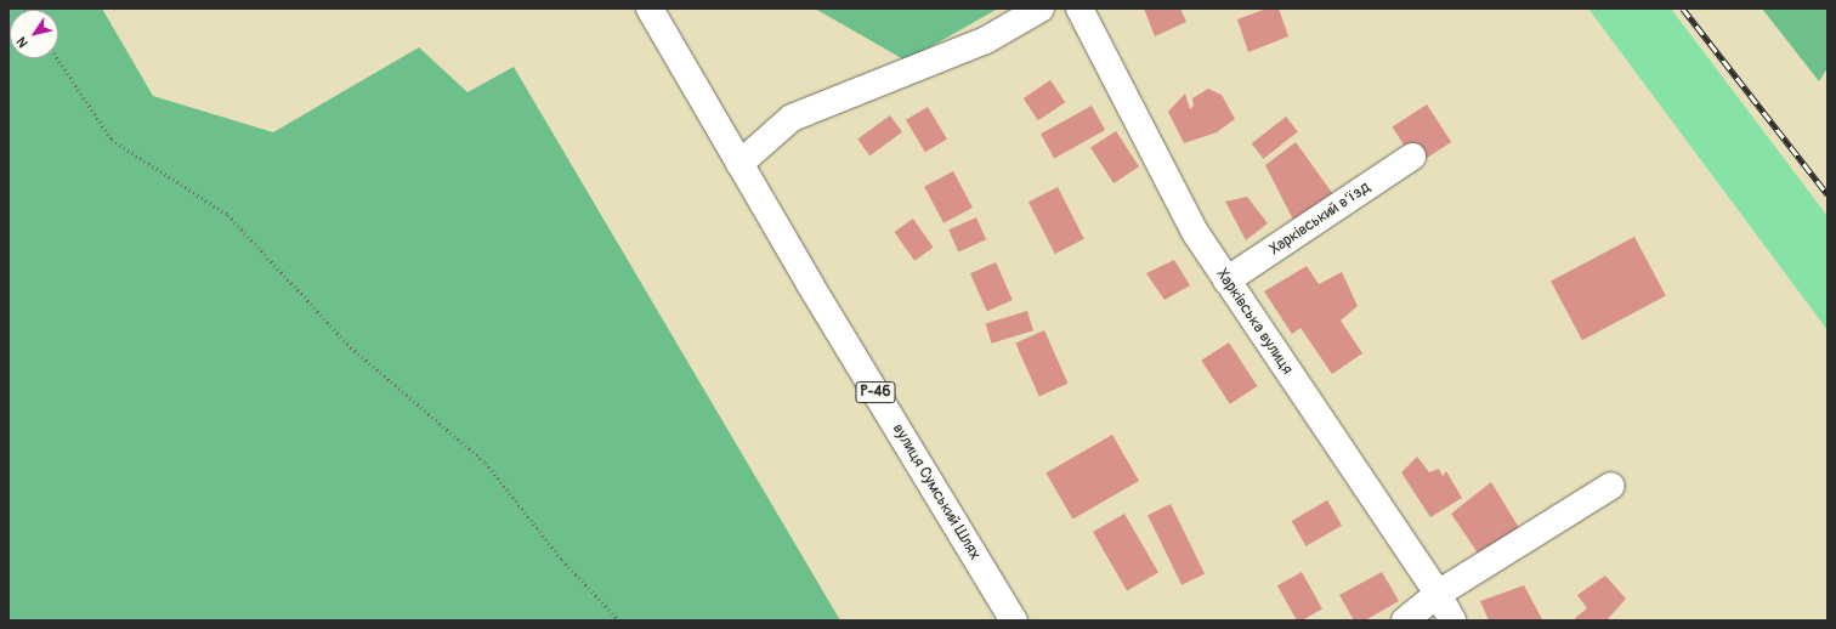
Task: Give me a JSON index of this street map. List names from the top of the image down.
{
  "streets": {
    "street": [
      "Харківський в’їзд",
      "Харківська вулиця",
      "Р-46",
      "вулиця Сумський Шлях"
    ]
  },
  "crossings": [
    ["Харківський в’їзд", "Харківська вулиця"],
    ["Р-46", "вулиця Сумський Шлях"]
  ],
  "north": "bottom left"
}
